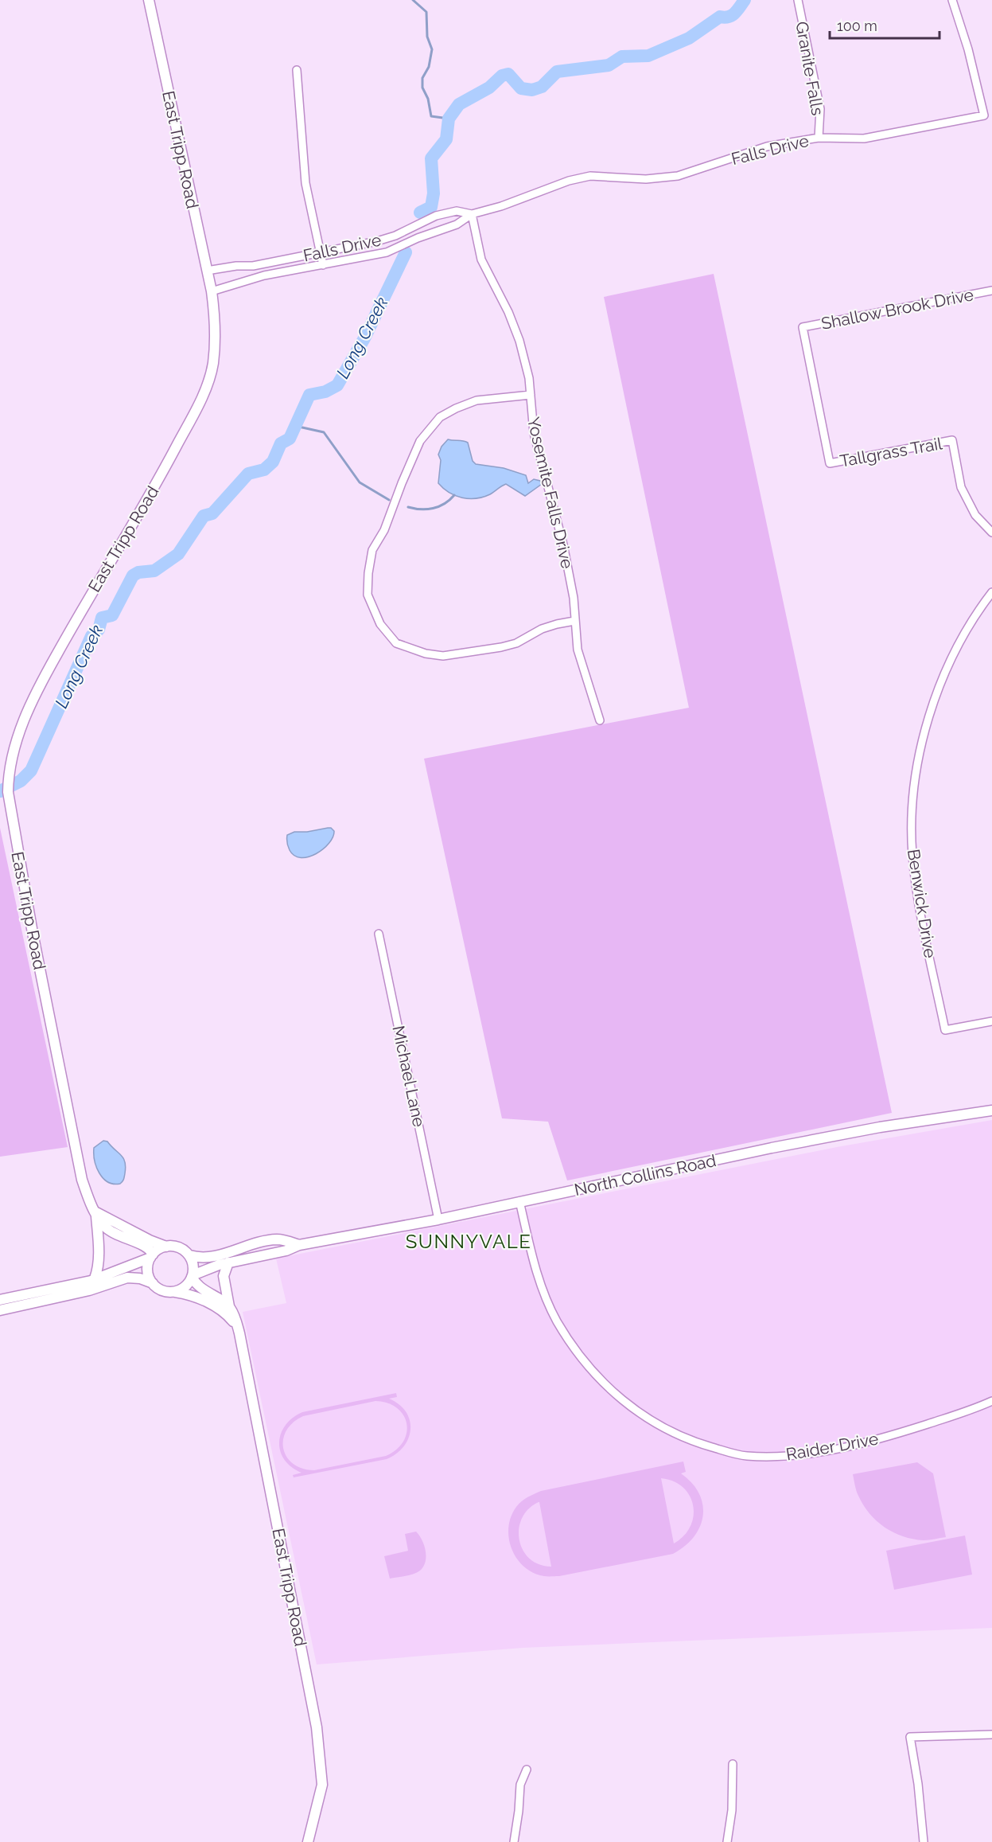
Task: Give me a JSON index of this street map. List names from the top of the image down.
{
  "streets": {
    "street": [
      "Granite Falls",
      "East Tripp Road",
      "Falls Drive",
      "Shallow Brook Drive",
      "Tallgrass Trail",
      "Yosemite Falls Drive",
      "Benwick Drive",
      "Michael Lane",
      "North Collins Road",
      "Raider Drive"
    ]
  },
  "crossings": [
    ["Granite Falls", "Falls Drive"],
    ["East Tripp Road", "Falls Drive"],
    ["East Tripp Road", "North Collins Road"],
    ["Falls Drive", "Yosemite Falls Drive"],
    ["Shallow Brook Drive", "Tallgrass Trail"],
    ["Michael Lane", "North Collins Road"],
    ["North Collins Road", "Raider Drive"]
  ],
  "districts": ["SUNNYVALE"],
  "water": ["Long Creek"],
  "scale_bar": "100 m"
}
